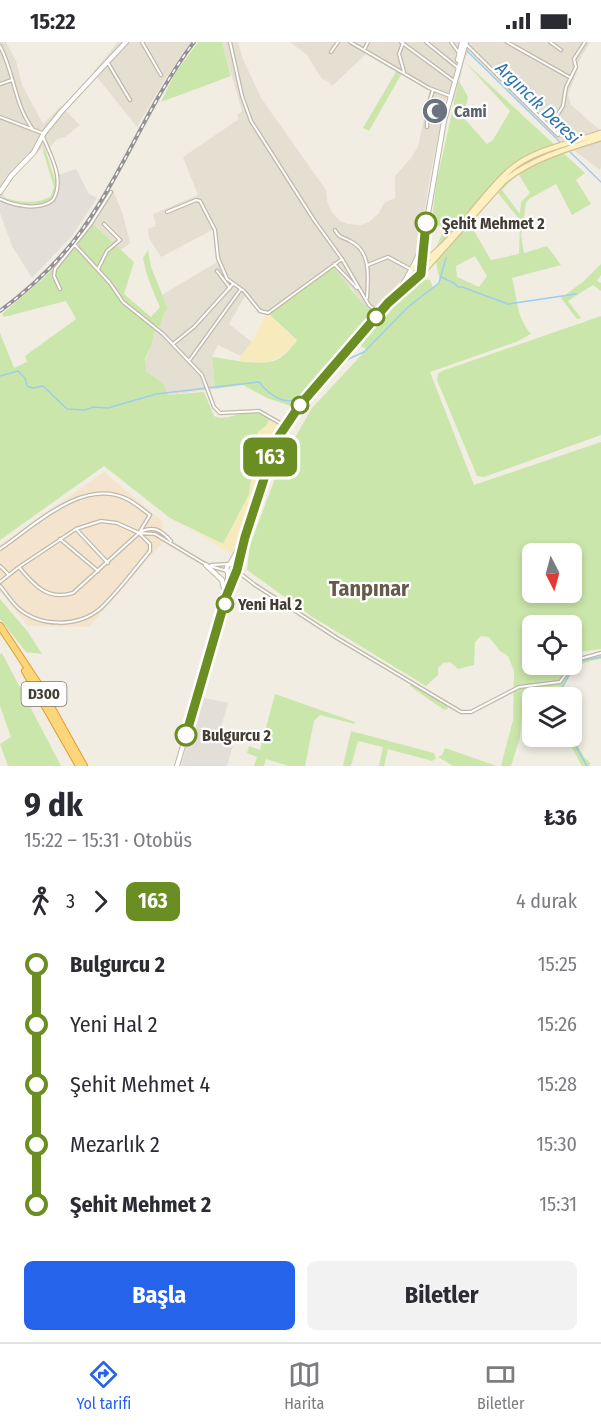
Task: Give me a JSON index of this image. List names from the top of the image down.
{
  "streets": {
    "highway": ["D300"]
  },
  "districts": ["Tanpınar"],
  "water": ["Argıncık Deresi"],
  "places": {
    "mosque": ["Cami"],
    "other": ["Şehit Mehmet 2", "Yeni Hal 2", "Bulgurcu 2"]
  },
  "lines": ["bus line 163"],
  "north": "bottom",
  "page": {
    "status": "15:22",
    "on_map": "163",
    "heading": ["9 dk", "15:22 – 15:31 · Otobüs", "₺36"],
    "legs": ["3", "163", "4 durak"],
    "list": [
      {
        "name": "Bulgurcu 2",
        "value": "15:25"
      },
      {
        "name": "Yeni Hal 2",
        "value": "15:26"
      },
      {
        "name": "Şehit Mehmet 4",
        "value": "15:28"
      },
      {
        "name": "Mezarlık 2",
        "value": "15:30"
      },
      {
        "name": "Şehit Mehmet 2",
        "value": "15:31"
      }
    ],
    "buttons": ["Başla", "Biletler"],
    "tabs": ["Yol tarifi", "Harita", "Biletler"]
  }
}
